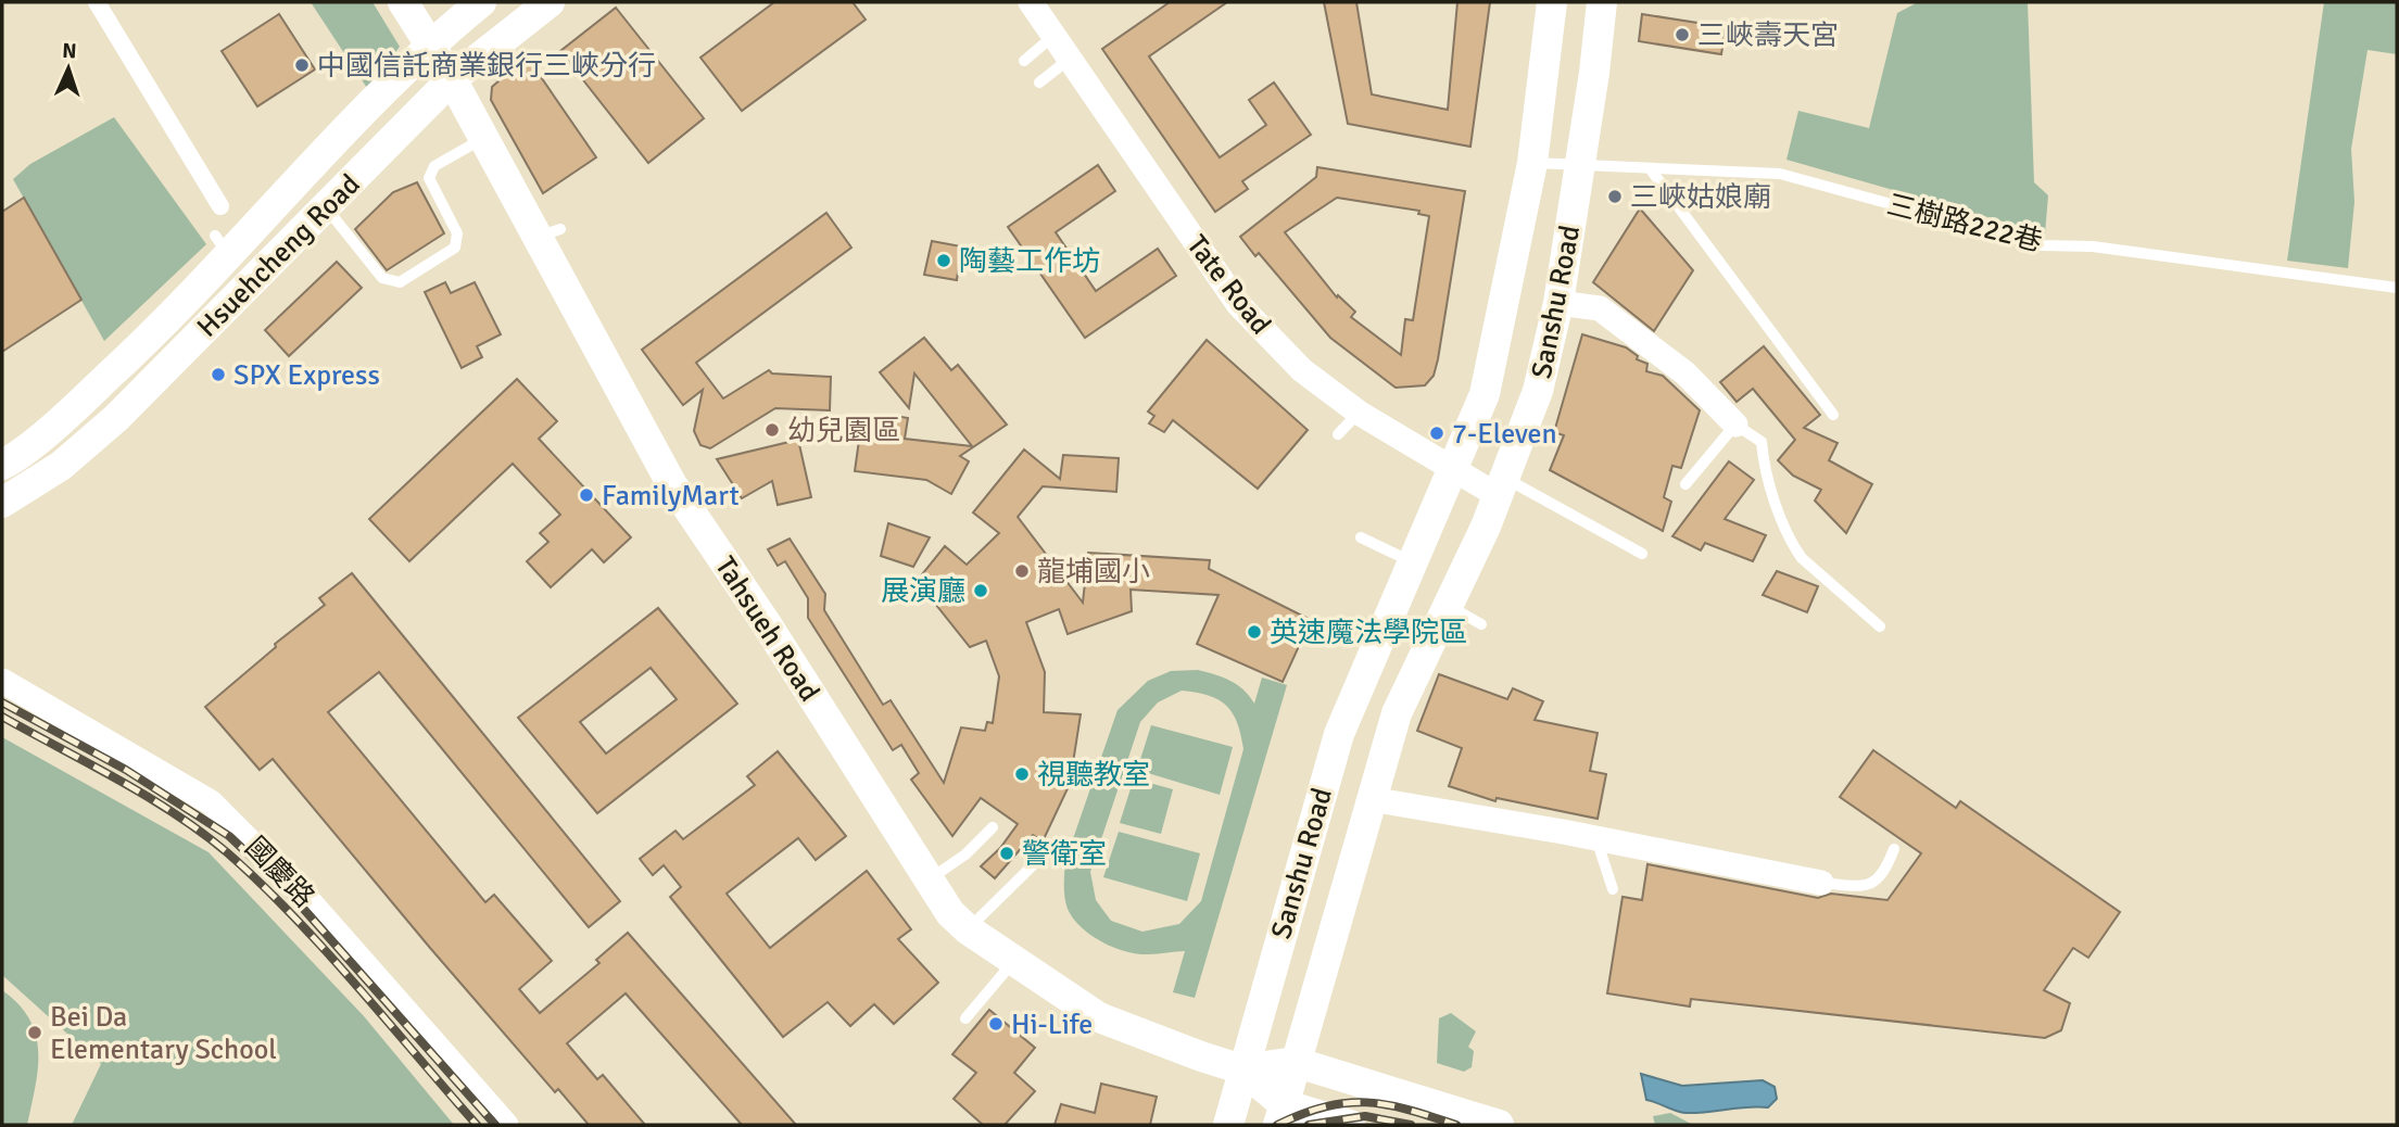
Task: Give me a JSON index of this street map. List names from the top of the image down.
{
  "streets": {
    "street": [
      "Hsuehcheng Road",
      "Tate Road",
      "Sanshu Road",
      "Tahsueh Road",
      "國慶路"
    ],
    "lane": ["三樹路222巷"]
  },
  "crossings": [
    ["三樹路222巷", "Sanshu Road"],
    ["Hsuehcheng Road", "Tahsueh Road"],
    ["Tate Road", "Sanshu Road"],
    ["Sanshu Road", "Tahsueh Road"]
  ],
  "places": [
    "三峽壽天宮",
    "中國信託商業銀行三峽分行",
    "三峽姑娘廟",
    "陶藝工作坊",
    "SPX Express",
    "幼兒園區",
    "7-Eleven",
    "FamilyMart",
    "龍埔國小",
    "展演廳",
    "英速魔法學院區",
    "視聽教室",
    "警衛室",
    "Hi-Life",
    "Bei Da Elementary School"
  ],
  "north": "top"
}
